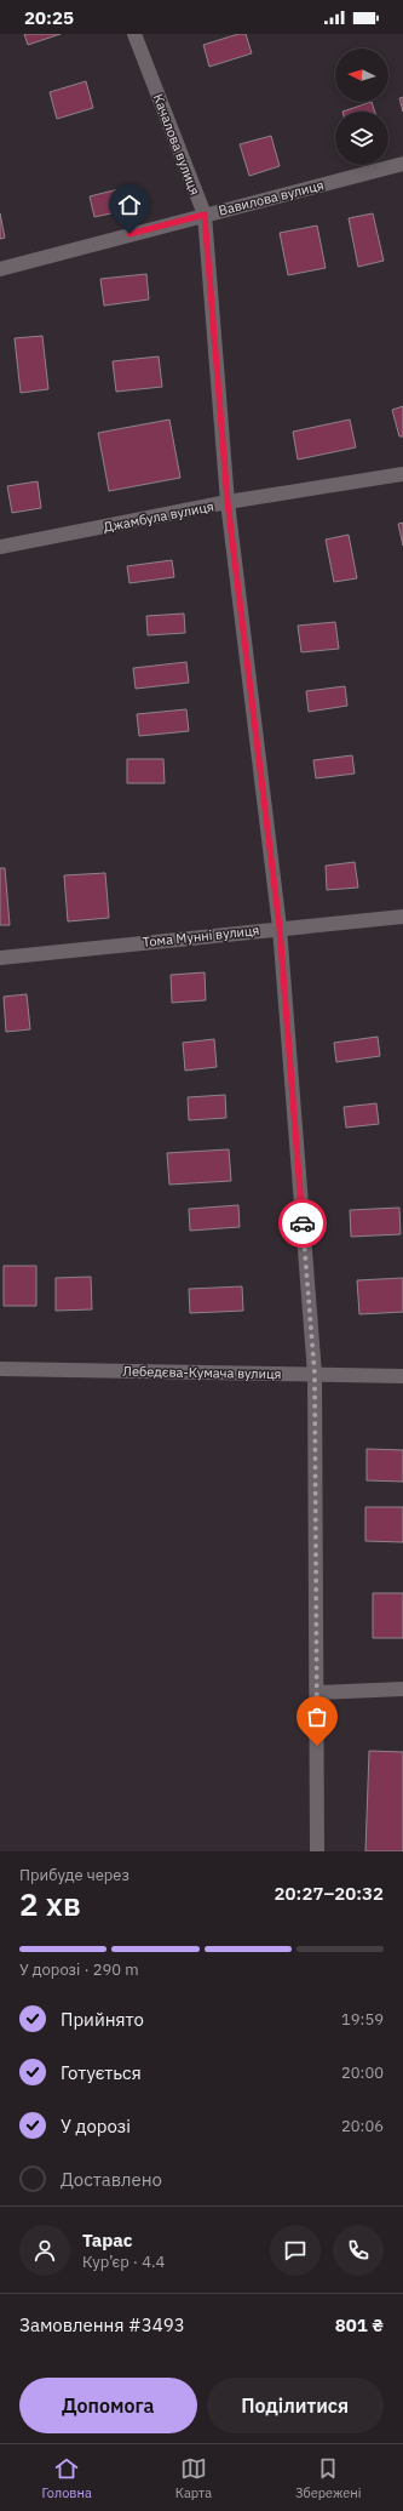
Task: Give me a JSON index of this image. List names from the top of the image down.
{
  "streets": {
    "street": [
      "Качалова вулиця",
      "Вавилова вулиця",
      "Джамбула вулиця",
      "Тома Мунні вулиця",
      "Лебедєва-Кумача вулиця"
    ]
  },
  "crossings": [
    ["Качалова вулиця", "Вавилова вулиця"],
    ["Качалова вулиця", "Джамбула вулиця"],
    ["Качалова вулиця", "Тома Мунні вулиця"],
    ["Качалова вулиця", "Лебедєва-Кумача вулиця"]
  ],
  "north": "left",
  "page": {
    "status": "20:25",
    "heading": ["2 хв", "Прибуде через", "20:27–20:32"],
    "panel": [
      "Тарас",
      "Кур’єр · 4.4",
      "Замовлення #3493",
      "801 ₴"
    ],
    "bar": "У дорозі · 290 m",
    "list": [
      ["Прийнято", "19:59"],
      ["Готується", "20:00"],
      ["У дорозі", "20:06"],
      "Доставлено"
    ],
    "buttons": ["Допомога", "Поділитися"],
    "tabs": ["Головна", "Карта", "Збережені"]
  }
}
